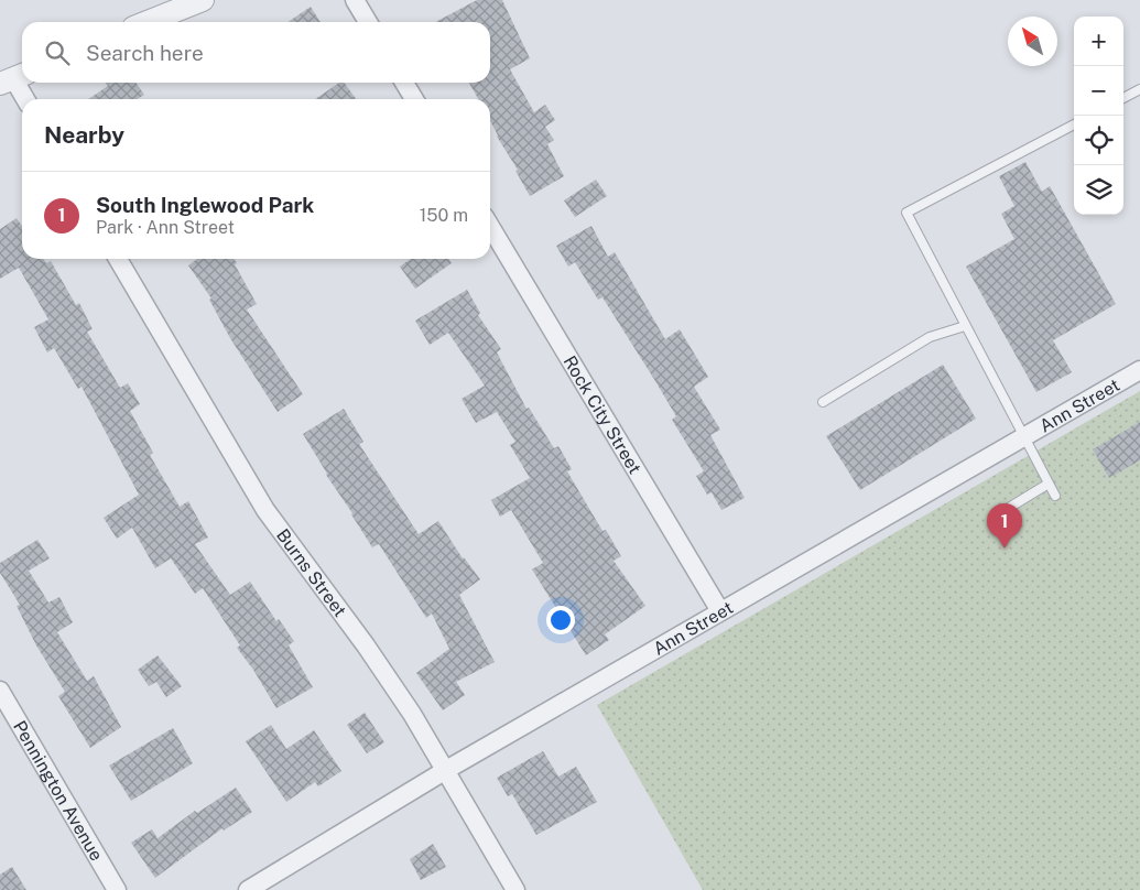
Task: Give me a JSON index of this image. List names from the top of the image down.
{
  "streets": {
    "street": [
      "Ann Street",
      "Rock City Street",
      "Burns Street",
      "Pennington Avenue"
    ]
  },
  "crossings": [
    ["Ann Street", "Rock City Street"],
    ["Ann Street", "Burns Street"]
  ],
  "north": "top left",
  "page": {
    "map_buttons": ["+", "−"],
    "search": "Search here",
    "heading": "Nearby",
    "list": [
      {
        "mark": "1",
        "name": "South Inglewood Park",
        "note": "Park · Ann Street",
        "value": "150 m"
      }
    ],
    "pins": "1"
  }
}
